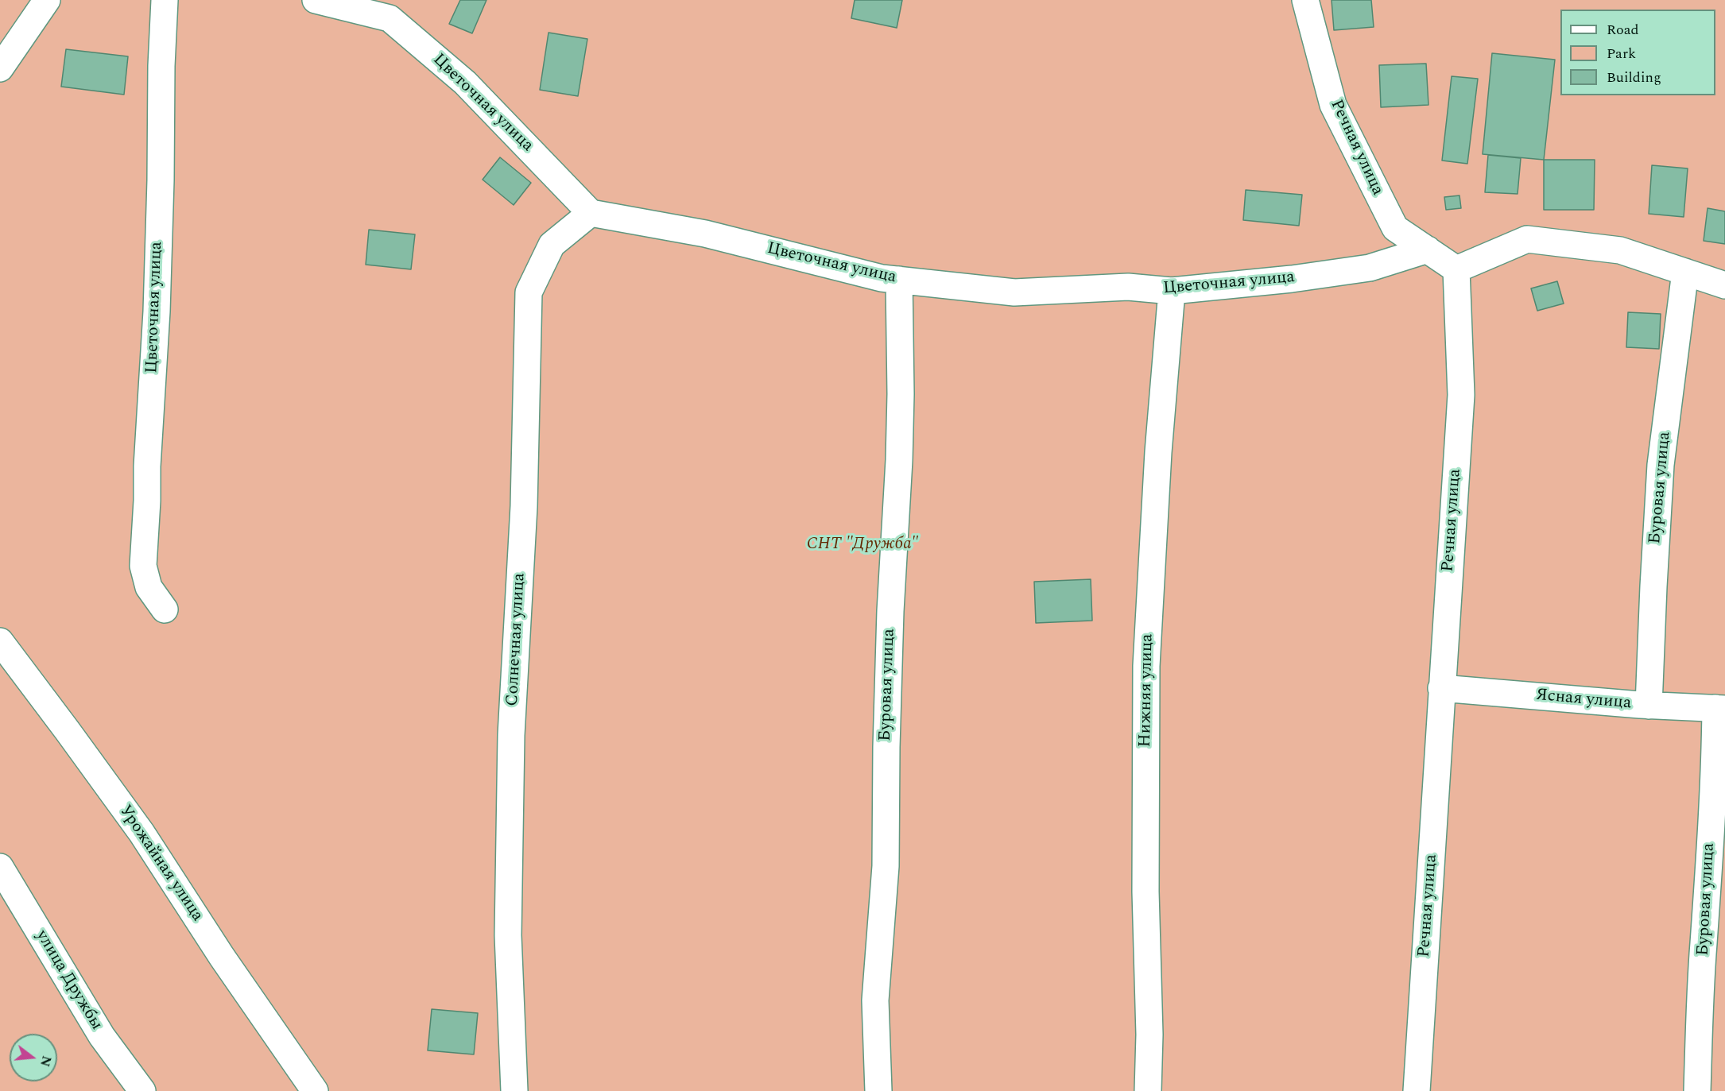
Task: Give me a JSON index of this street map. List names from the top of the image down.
{
  "streets": {
    "street": [
      "Цветочная улица",
      "Речная улица",
      "Буровая улица",
      "Солнечная улица",
      "Нижняя улица",
      "Ясная улица",
      "Урожайная улица",
      "улица Дружбы"
    ]
  },
  "crossings": [
    ["Цветочная улица", "Речная улица"],
    ["Цветочная улица", "Буровая улица"],
    ["Цветочная улица", "Солнечная улица"],
    ["Цветочная улица", "Нижняя улица"],
    ["Речная улица", "Ясная улица"],
    ["Буровая улица", "Ясная улица"]
  ],
  "parks": ["СНТ \"Дружба\""],
  "legend": ["Road", "Park", "Building"],
  "north": "right"
}
